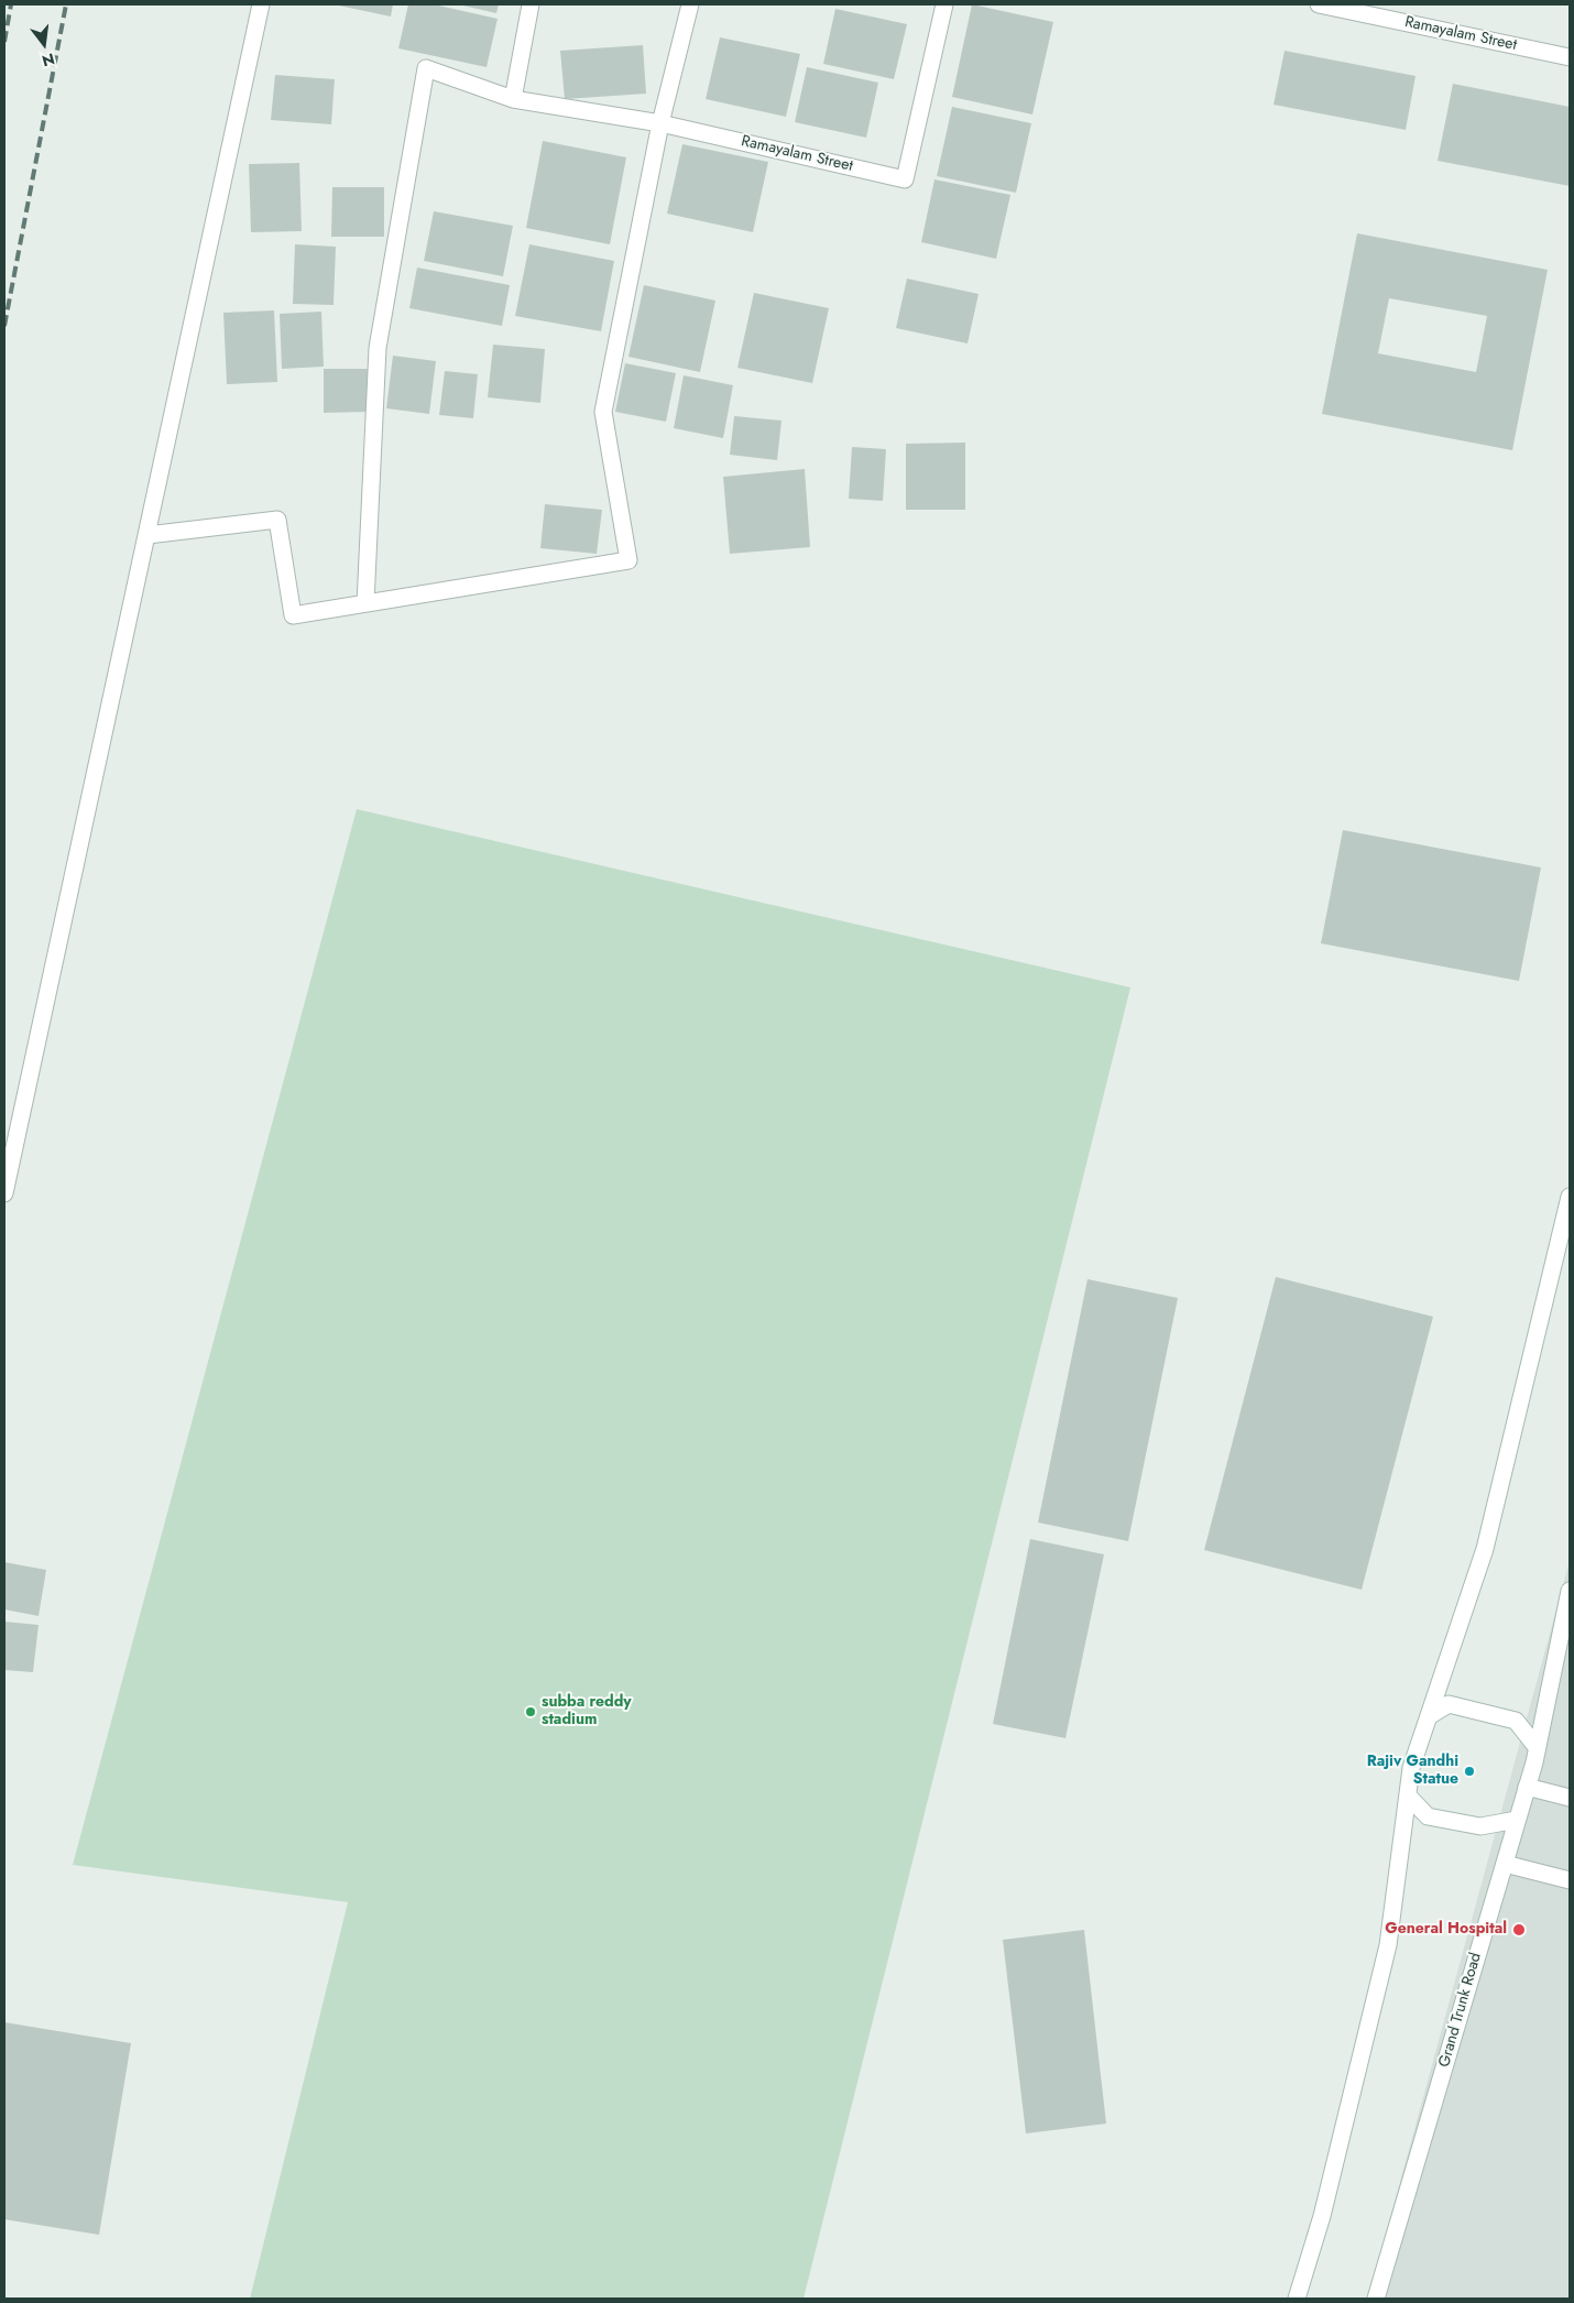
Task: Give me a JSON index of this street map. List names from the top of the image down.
{
  "streets": {
    "street": ["Ramayalam Street", "Grand Trunk Road"]
  },
  "places": ["subba reddy stadium", "Rajiv Gandhi Statue", "General Hospital"],
  "north": "bottom"
}
